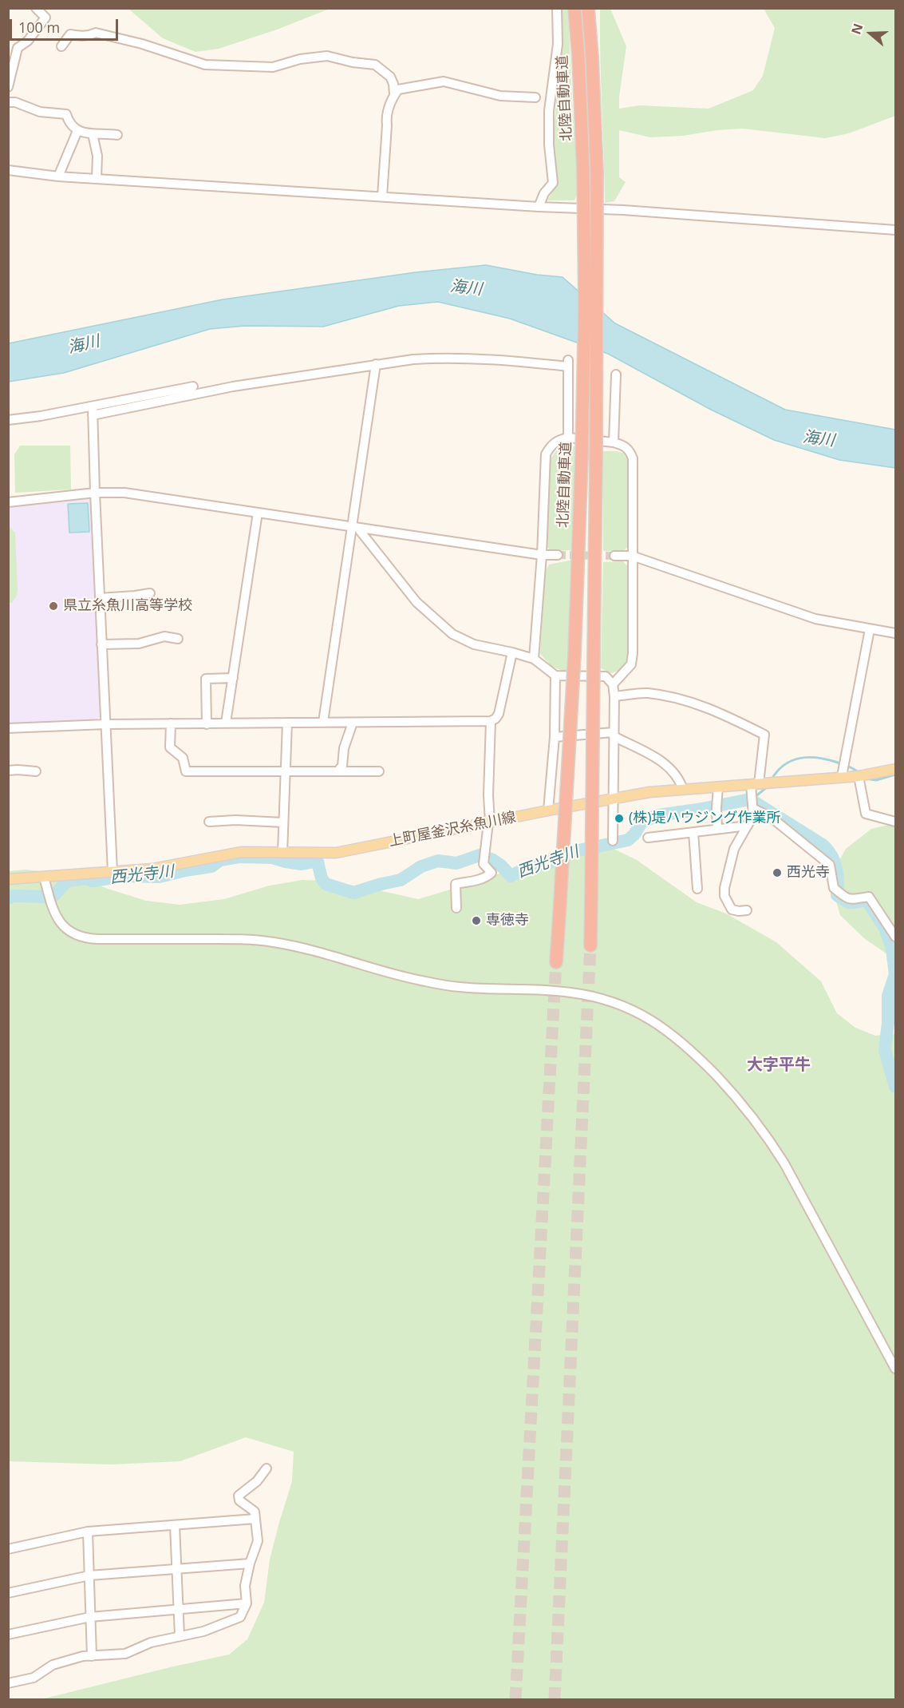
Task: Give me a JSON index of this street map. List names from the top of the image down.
{
  "streets": {
    "highway": ["北陸自動車道"],
    "main road": ["上町屋釜沢糸魚川線"]
  },
  "districts": ["大字平牛"],
  "water": ["海川", "西光寺川"],
  "places": [
    "県立糸魚川高等学校",
    "(株)堤ハウジング作業所",
    "西光寺",
    "専徳寺"
  ],
  "scale_bar": "100 m",
  "north": "left"
}
